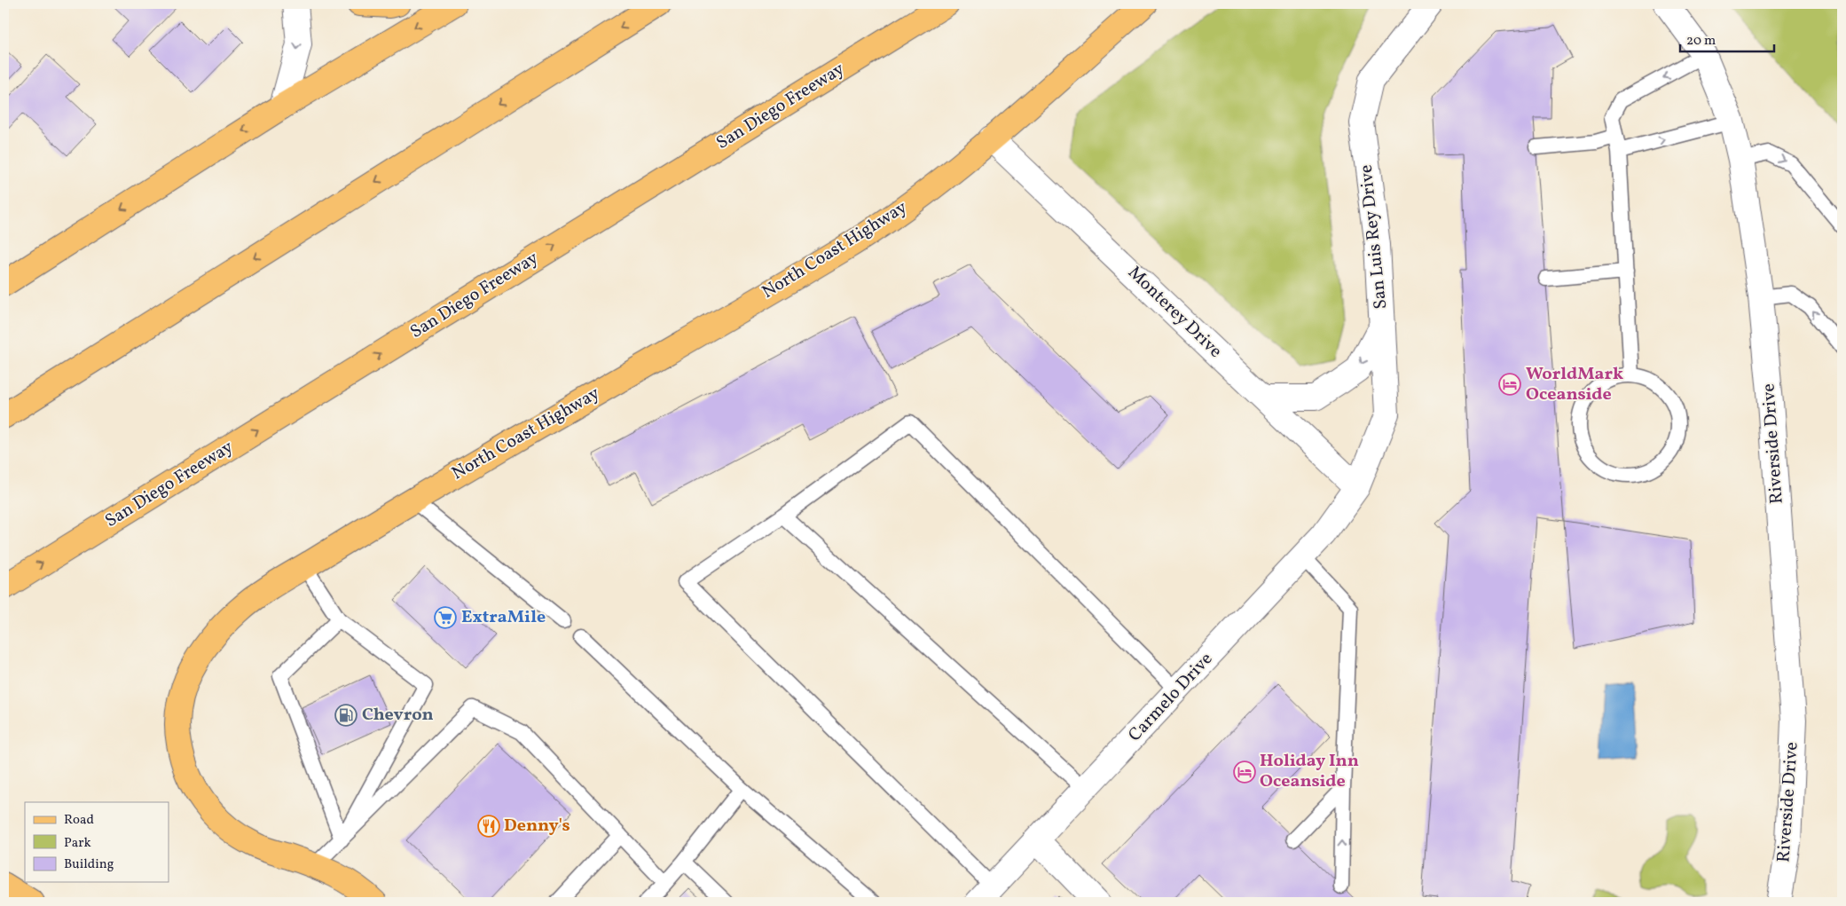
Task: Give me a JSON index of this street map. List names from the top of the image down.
{
  "streets": {
    "main road": ["San Diego Freeway", "North Coast Highway"],
    "street": [
      "San Luis Rey Drive",
      "Monterey Drive",
      "Riverside Drive",
      "Carmelo Drive"
    ]
  },
  "crossings": [
    ["San Luis Rey Drive", "Monterey Drive"],
    ["San Luis Rey Drive", "Carmelo Drive"],
    ["North Coast Highway", "Monterey Drive"],
    ["Monterey Drive", "Carmelo Drive"]
  ],
  "places": {
    "hotel": ["WorldMark Oceanside", "Holiday Inn Oceanside"],
    "supermarket": ["ExtraMile"],
    "fuel station": ["Chevron"],
    "restaurant": ["Denny's"]
  },
  "legend": ["Road", "Park", "Building"],
  "scale_bar": "20 m"
}
